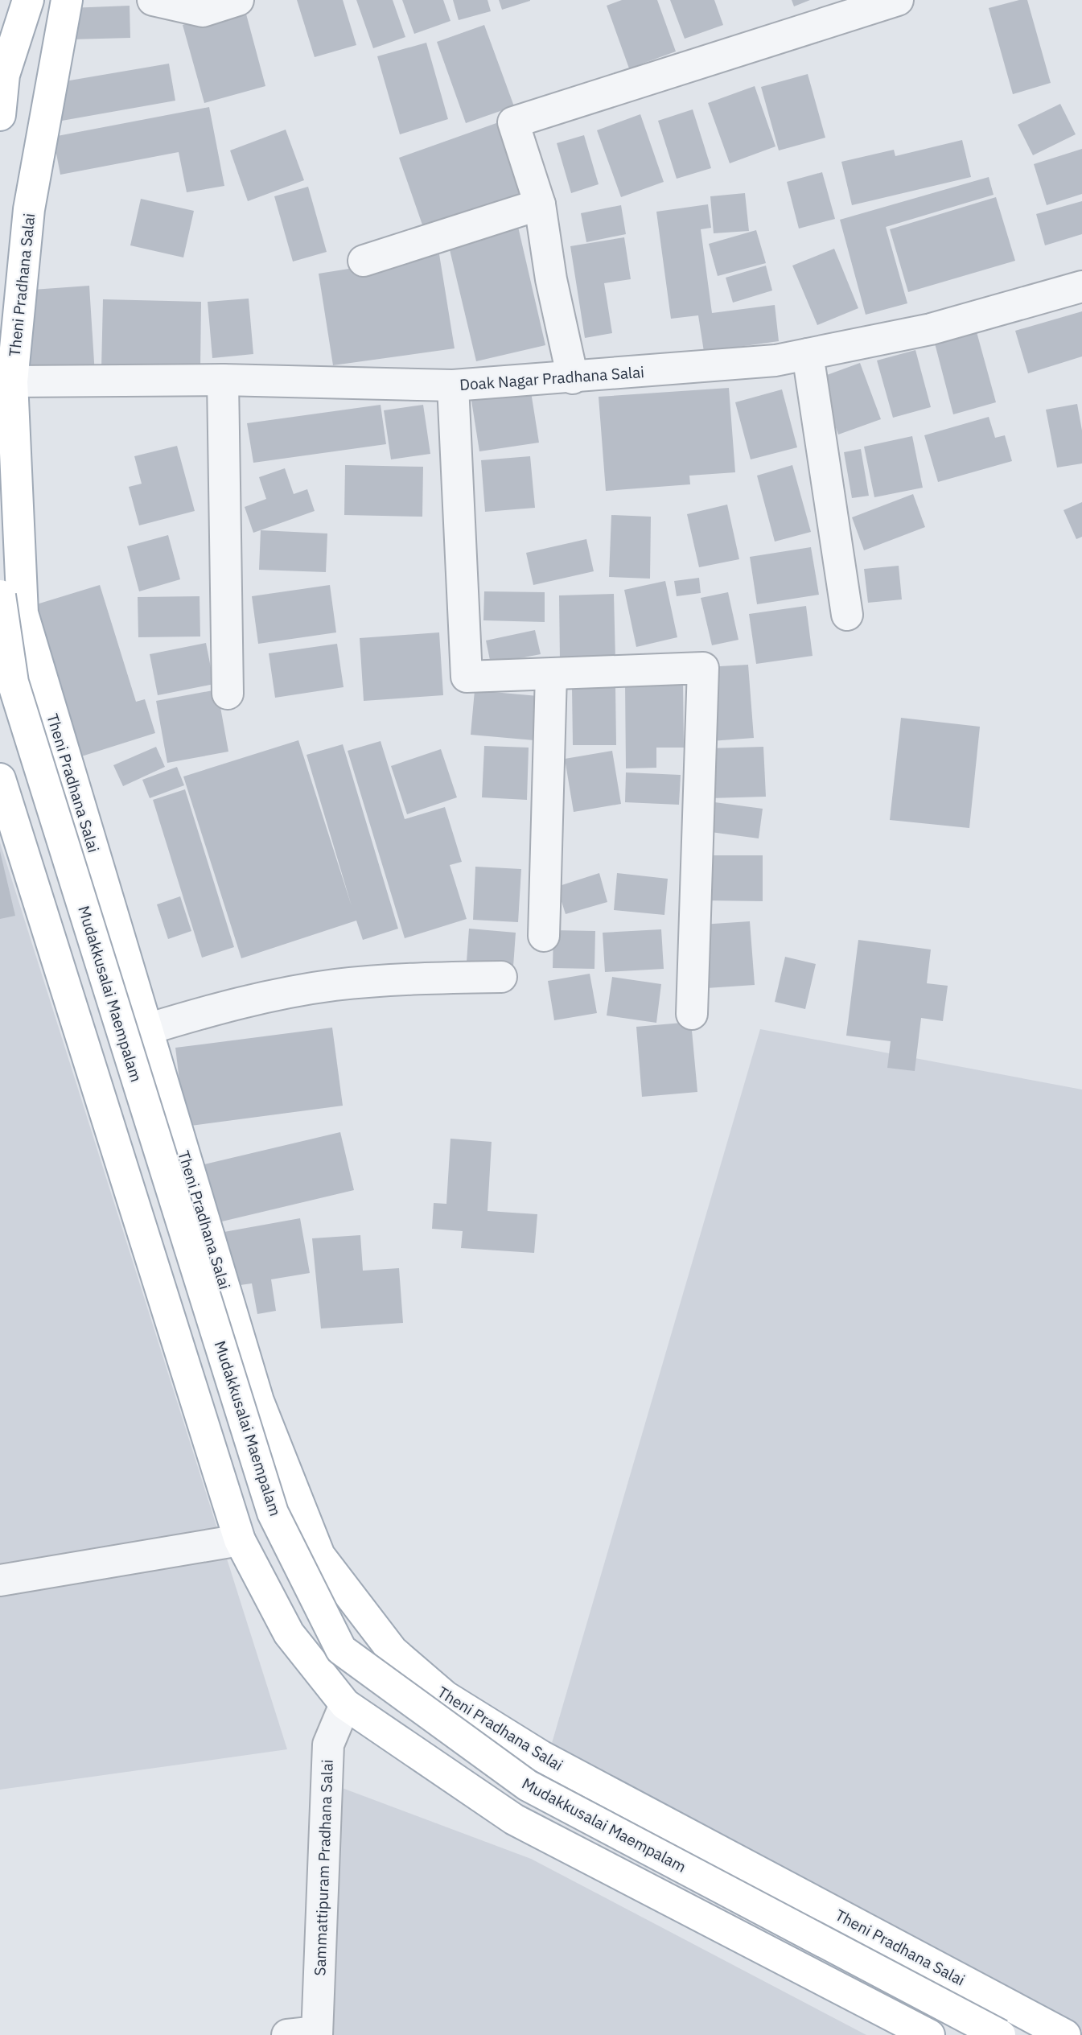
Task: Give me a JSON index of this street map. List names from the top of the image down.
{
  "streets": {
    "main road": ["Theni Pradhana Salai", "Mudakkusalai Maempalam"],
    "street": ["Doak Nagar Pradhana Salai", "Sammattipuram Pradhana Salai"]
  },
  "crossings": [
    ["Theni Pradhana Salai", "Doak Nagar Pradhana Salai"]
  ]
}
